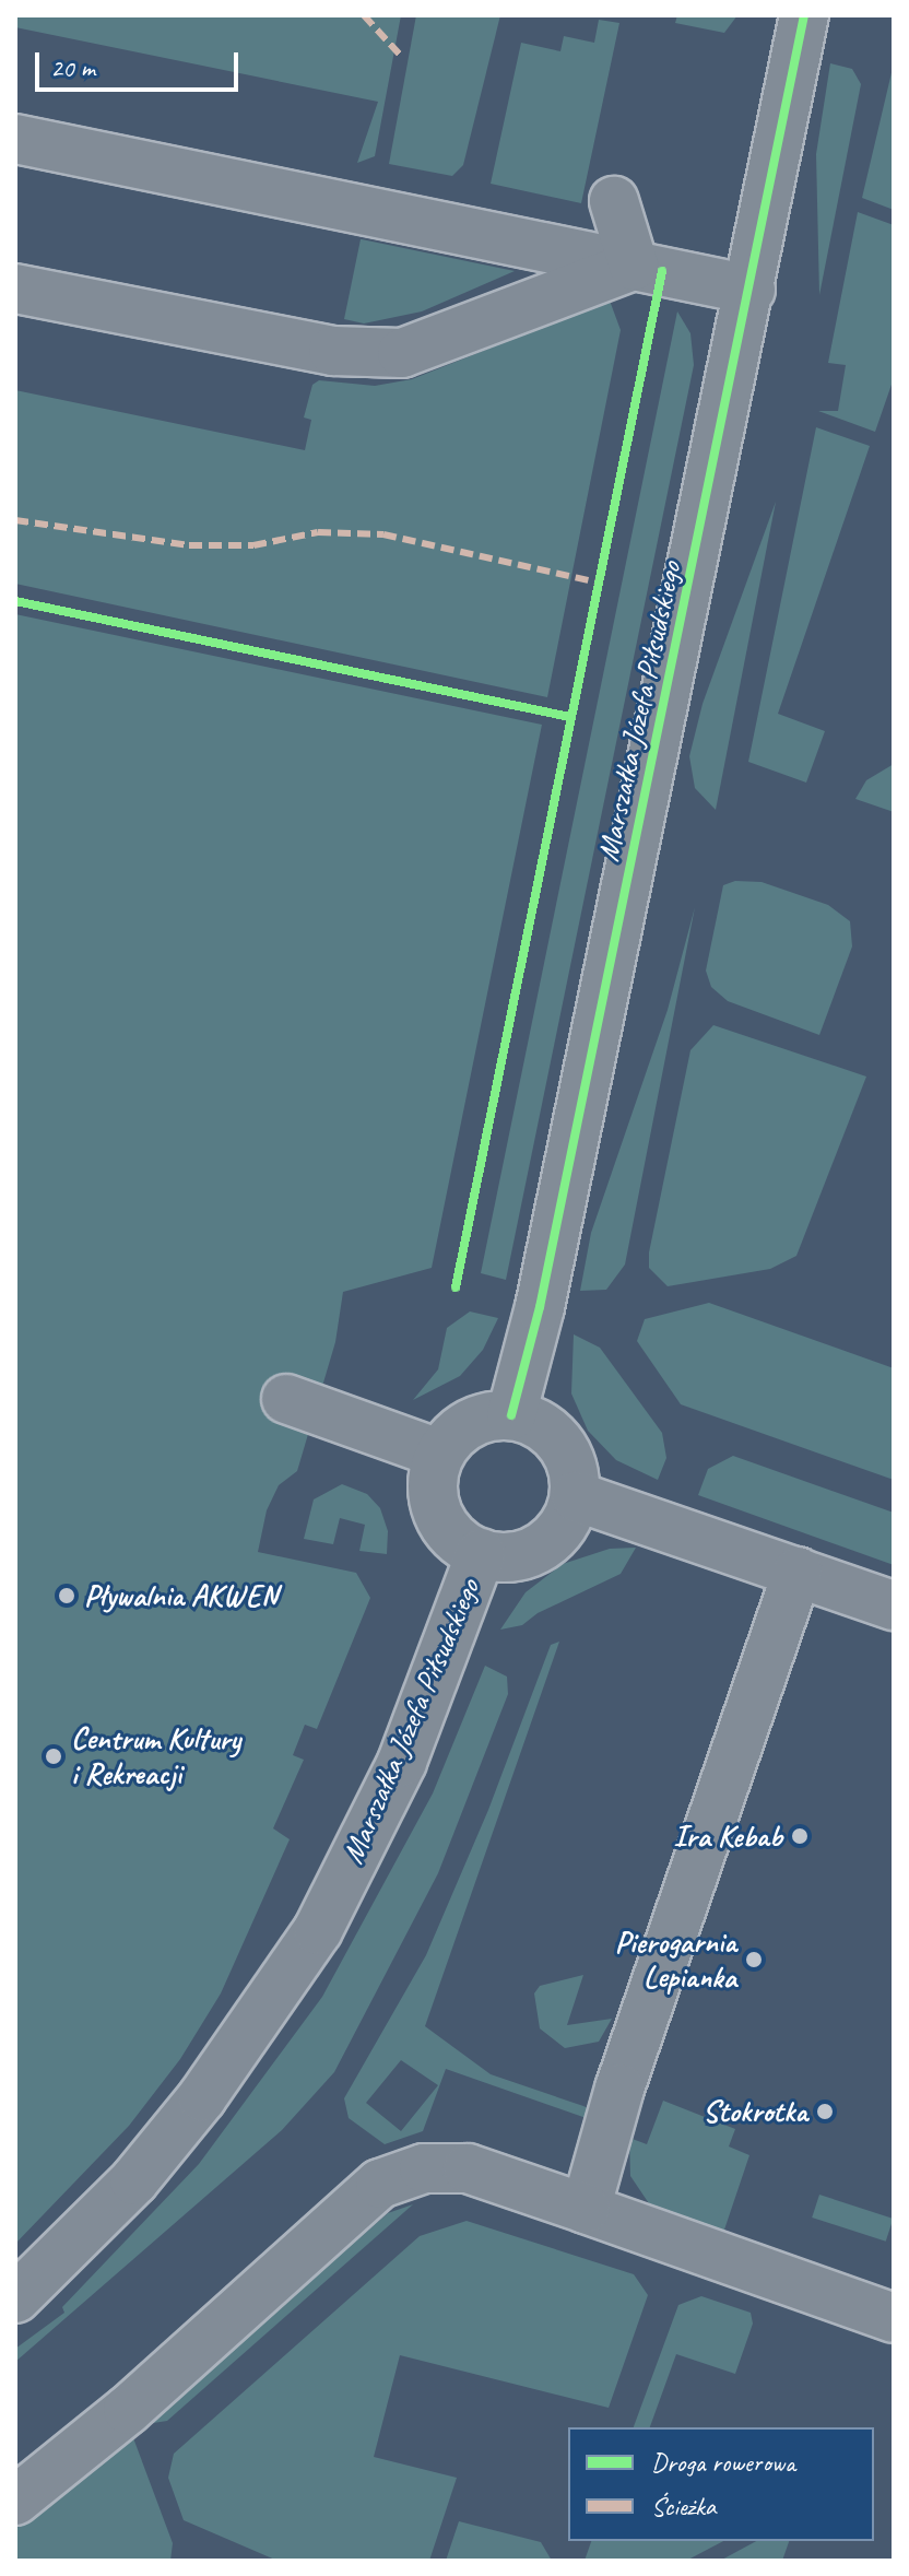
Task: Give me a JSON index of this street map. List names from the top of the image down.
{
  "streets": {
    "street": ["Marszałka Józefa Piłsudskiego"]
  },
  "places": [
    "Pływalnia AKWEN",
    "Centrum Kultury i Rekreacji",
    "Ira Kebab",
    "Pierogarnia Lepianka",
    "Stokrotka"
  ],
  "legend": ["Droga rowerowa", "Ścieżka"],
  "scale_bar": "20 m"
}
